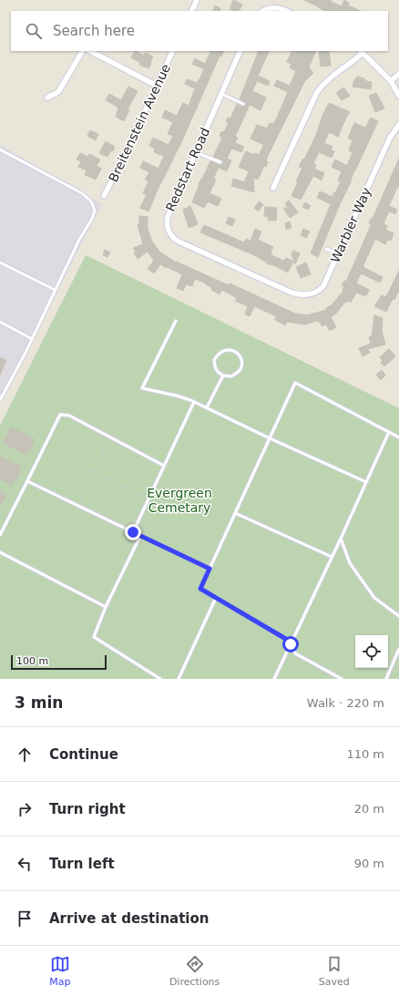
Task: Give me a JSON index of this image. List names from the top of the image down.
{
  "streets": {
    "street": ["Breitenstein Avenue", "Redstart Road", "Warbler Way"]
  },
  "crossings": [
    ["Redstart Road", "Warbler Way"]
  ],
  "parks": ["Evergreen Cemetary"],
  "scale_bar": "100 m",
  "page": {
    "search": "Search here",
    "scale": "100 m",
    "heading": ["3 min", "Walk · 220 m"],
    "list": [
      ["Continue", "110 m"],
      ["Turn right", "20 m"],
      ["Turn left", "90 m"],
      "Arrive at destination"
    ],
    "nav": ["Map", "Directions", "Saved"]
  }
}
